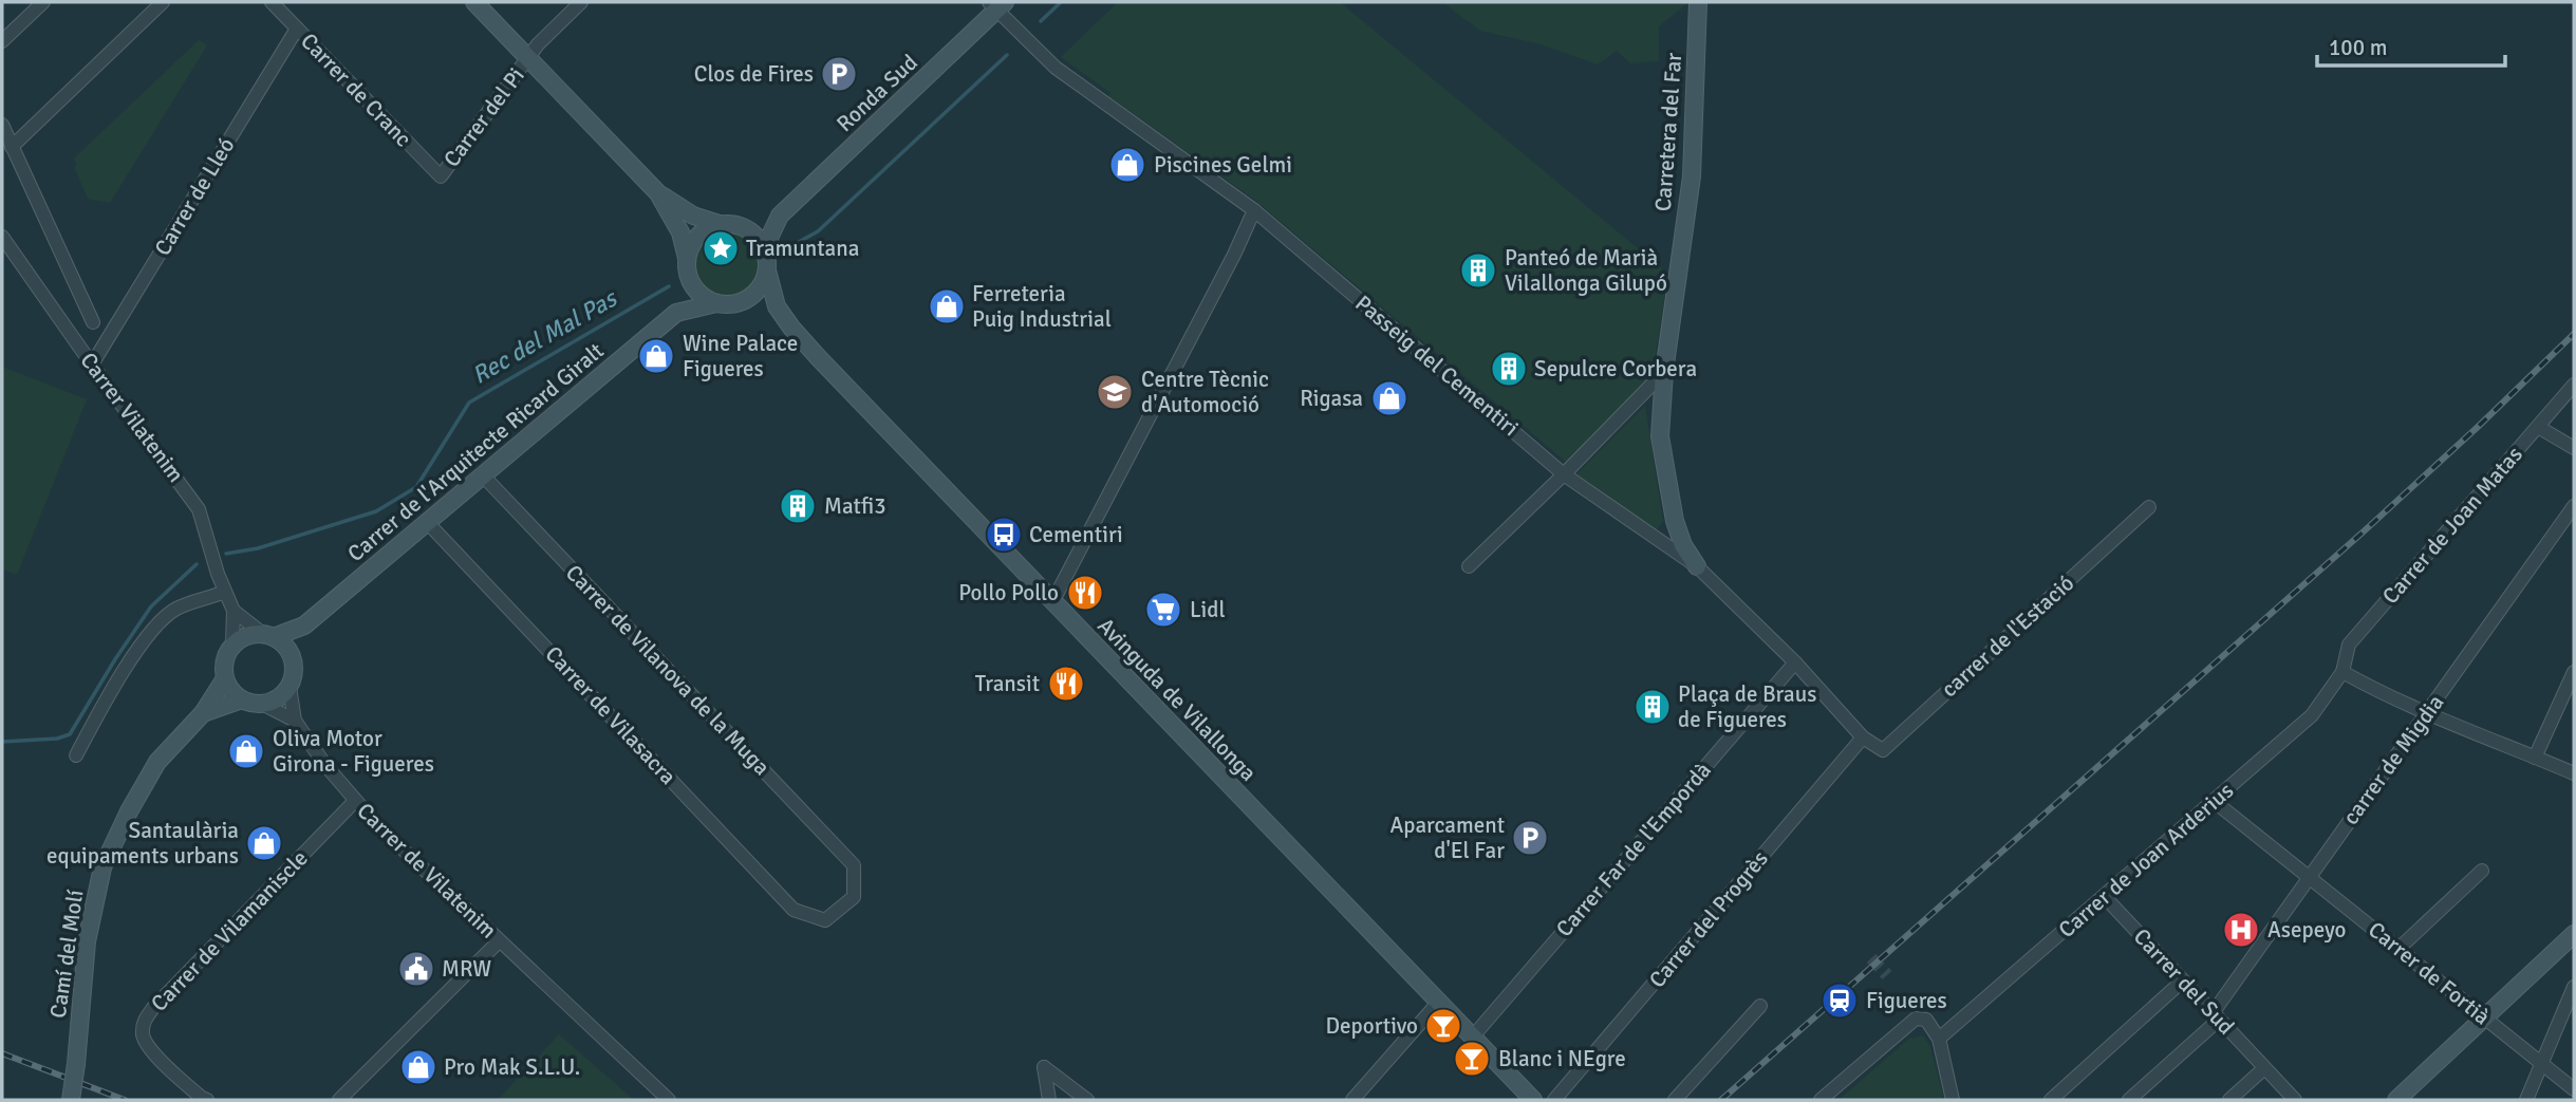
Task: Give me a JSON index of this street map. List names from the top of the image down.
{
  "streets": {
    "main road": [
      "Ronda Sud",
      "Carretera del Far",
      "Carrer de l'Arquitecte Ricard Giralt",
      "Avinguda de Vilallonga",
      "Camí del Molí"
    ],
    "street": [
      "Carrer de Cranc",
      "Carrer del Pi",
      "Carrer de Lleó",
      "Passeig del Cementiri",
      "Carrer Vilatenim",
      "Carrer de Joan Matas",
      "carrer de l'Estació",
      "Carrer de Vilanova de la Muga",
      "Carrer de Vilasacra",
      "carrer de Migdia",
      "Carrer Far de l'Empordà",
      "Carrer de Joan Arderius",
      "Carrer de Vilatenim",
      "Carrer del Progrès",
      "Carrer de Vilamaniscle",
      "Carrer de Fortià",
      "Carrer del Sud"
    ]
  },
  "crossings": [
    ["Carrer de Cranc", "Carrer del Pi"],
    ["Carrer de Cranc", "Carrer de Lleó"],
    ["Ronda Sud", "Passeig del Cementiri"],
    ["Ronda Sud", "Carrer de l'Arquitecte Ricard Giralt"],
    ["Ronda Sud", "Avinguda de Vilallonga"],
    ["Carretera del Far", "Passeig del Cementiri"],
    ["Carrer de Lleó", "Carrer Vilatenim"],
    ["Passeig del Cementiri", "carrer de l'Estació"],
    ["Passeig del Cementiri", "Carrer Far de l'Empordà"],
    ["Passeig del Cementiri", "Carrer del Progrès"],
    ["Carrer Vilatenim", "Carrer de l'Arquitecte Ricard Giralt"],
    ["Carrer Vilatenim", "Carrer de Vilatenim"],
    ["Carrer Vilatenim", "Camí del Molí"],
    ["Carrer de l'Arquitecte Ricard Giralt", "Carrer de Vilanova de la Muga"],
    ["Carrer de l'Arquitecte Ricard Giralt", "Avinguda de Vilallonga"],
    ["Carrer de l'Arquitecte Ricard Giralt", "Carrer de Vilasacra"],
    ["Carrer de l'Arquitecte Ricard Giralt", "Carrer de Vilatenim"],
    ["Carrer de l'Arquitecte Ricard Giralt", "Camí del Molí"],
    ["Carrer de Joan Matas", "Carrer de Joan Arderius"],
    ["carrer de l'Estació", "Carrer del Progrès"],
    ["Carrer de Vilanova de la Muga", "Carrer de Vilasacra"],
    ["Avinguda de Vilallonga", "Carrer Far de l'Empordà"],
    ["carrer de Migdia", "Carrer de Fortià"],
    ["carrer de Migdia", "Carrer del Sud"],
    ["Carrer de Joan Arderius", "Carrer de Fortià"],
    ["Carrer de Joan Arderius", "Carrer del Sud"],
    ["Carrer de Vilatenim", "Carrer de Vilamaniscle"],
    ["Carrer de Vilatenim", "Camí del Molí"]
  ],
  "water": ["Rec del Mal Pas"],
  "places": {
    "parking": ["Clos de Fires", "Aparcament d'El Far"],
    "shop": [
      "Piscines Gelmi",
      "Ferreteria Puig Industrial",
      "Wine Palace Figueres",
      "Rigasa",
      "Oliva Motor Girona - Figueres",
      "Santaulària equipaments urbans",
      "Pro Mak S.L.U."
    ],
    "place": ["Tramuntana"],
    "building": [
      "Panteó de Marià Vilallonga Gilupó",
      "Sepulcre Corbera",
      "Matfi3",
      "Plaça de Braus de Figueres"
    ],
    "school or university": ["Centre Tècnic d'Automoció"],
    "bus stop": ["Cementiri"],
    "restaurant": ["Pollo Pollo", "Transit"],
    "supermarket": ["Lidl"],
    "hospital": ["Asepeyo"],
    "public building": ["MRW"],
    "station": ["Figueres"],
    "bar": ["Deportivo", "Blanc i NEgre"]
  },
  "scale_bar": "100 m"
}
